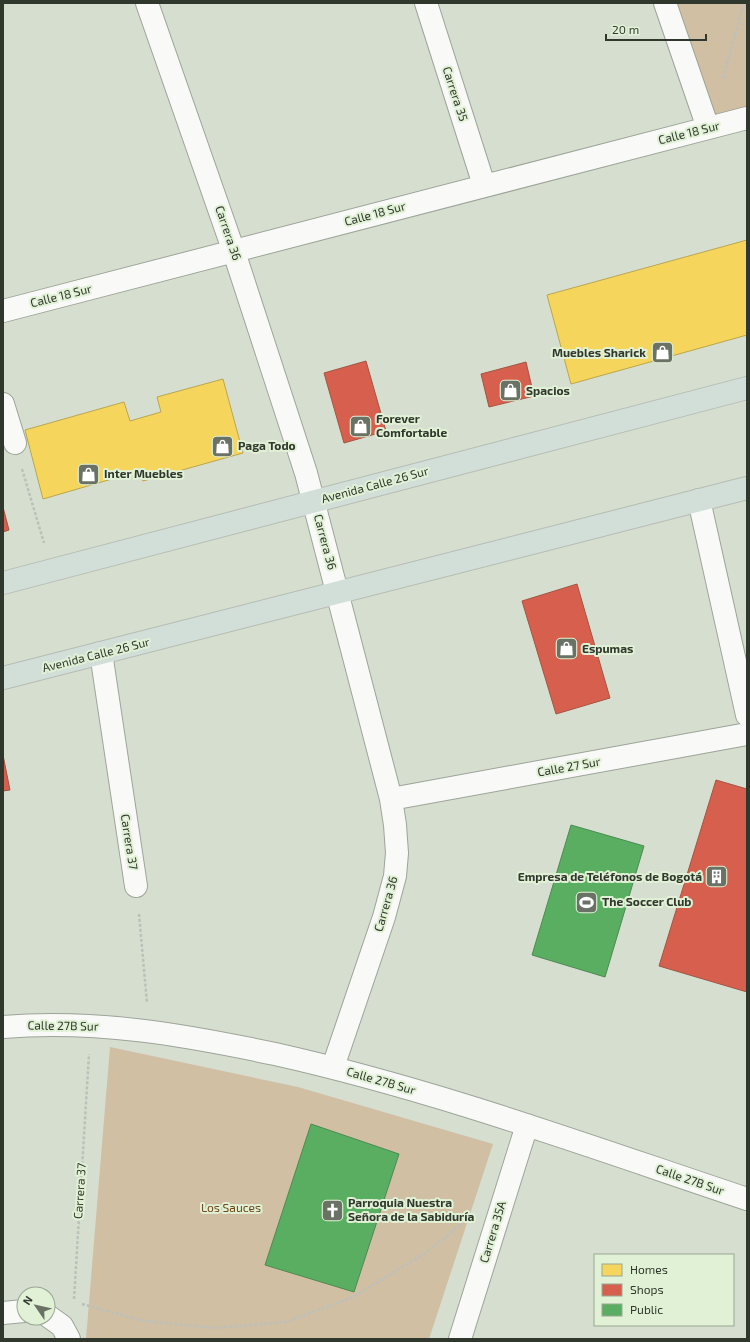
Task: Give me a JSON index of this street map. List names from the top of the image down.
{
  "streets": {
    "main road": ["Avenida Calle 26 Sur"],
    "street": [
      "Carrera 35",
      "Calle 18 Sur",
      "Carrera 36",
      "Calle 27 Sur",
      "Carrera 37",
      "Calle 27B Sur",
      "Carrera 35A"
    ]
  },
  "crossings": [
    ["Carrera 35", "Calle 18 Sur"],
    ["Calle 18 Sur", "Carrera 36"],
    ["Carrera 36", "Avenida Calle 26 Sur"],
    ["Carrera 36", "Calle 27 Sur"],
    ["Carrera 36", "Calle 27B Sur"],
    ["Avenida Calle 26 Sur", "Carrera 37"],
    ["Carrera 37", "Calle 27B Sur"],
    ["Calle 27B Sur", "Carrera 35A"]
  ],
  "parks": ["Los Sauces"],
  "places": {
    "shop": [
      "Muebles Sharick",
      "Spacios",
      "Forever Comfortable",
      "Paga Todo",
      "Inter Muebles",
      "Espumas"
    ],
    "building": ["Empresa de Teléfonos de Bogotá"],
    "sports": ["The Soccer Club"],
    "church": ["Parroquia Nuestra Señora de la Sabiduría"]
  },
  "legend": ["Homes", "Shops", "Public"],
  "scale_bar": "20 m",
  "north": "top left"
}
